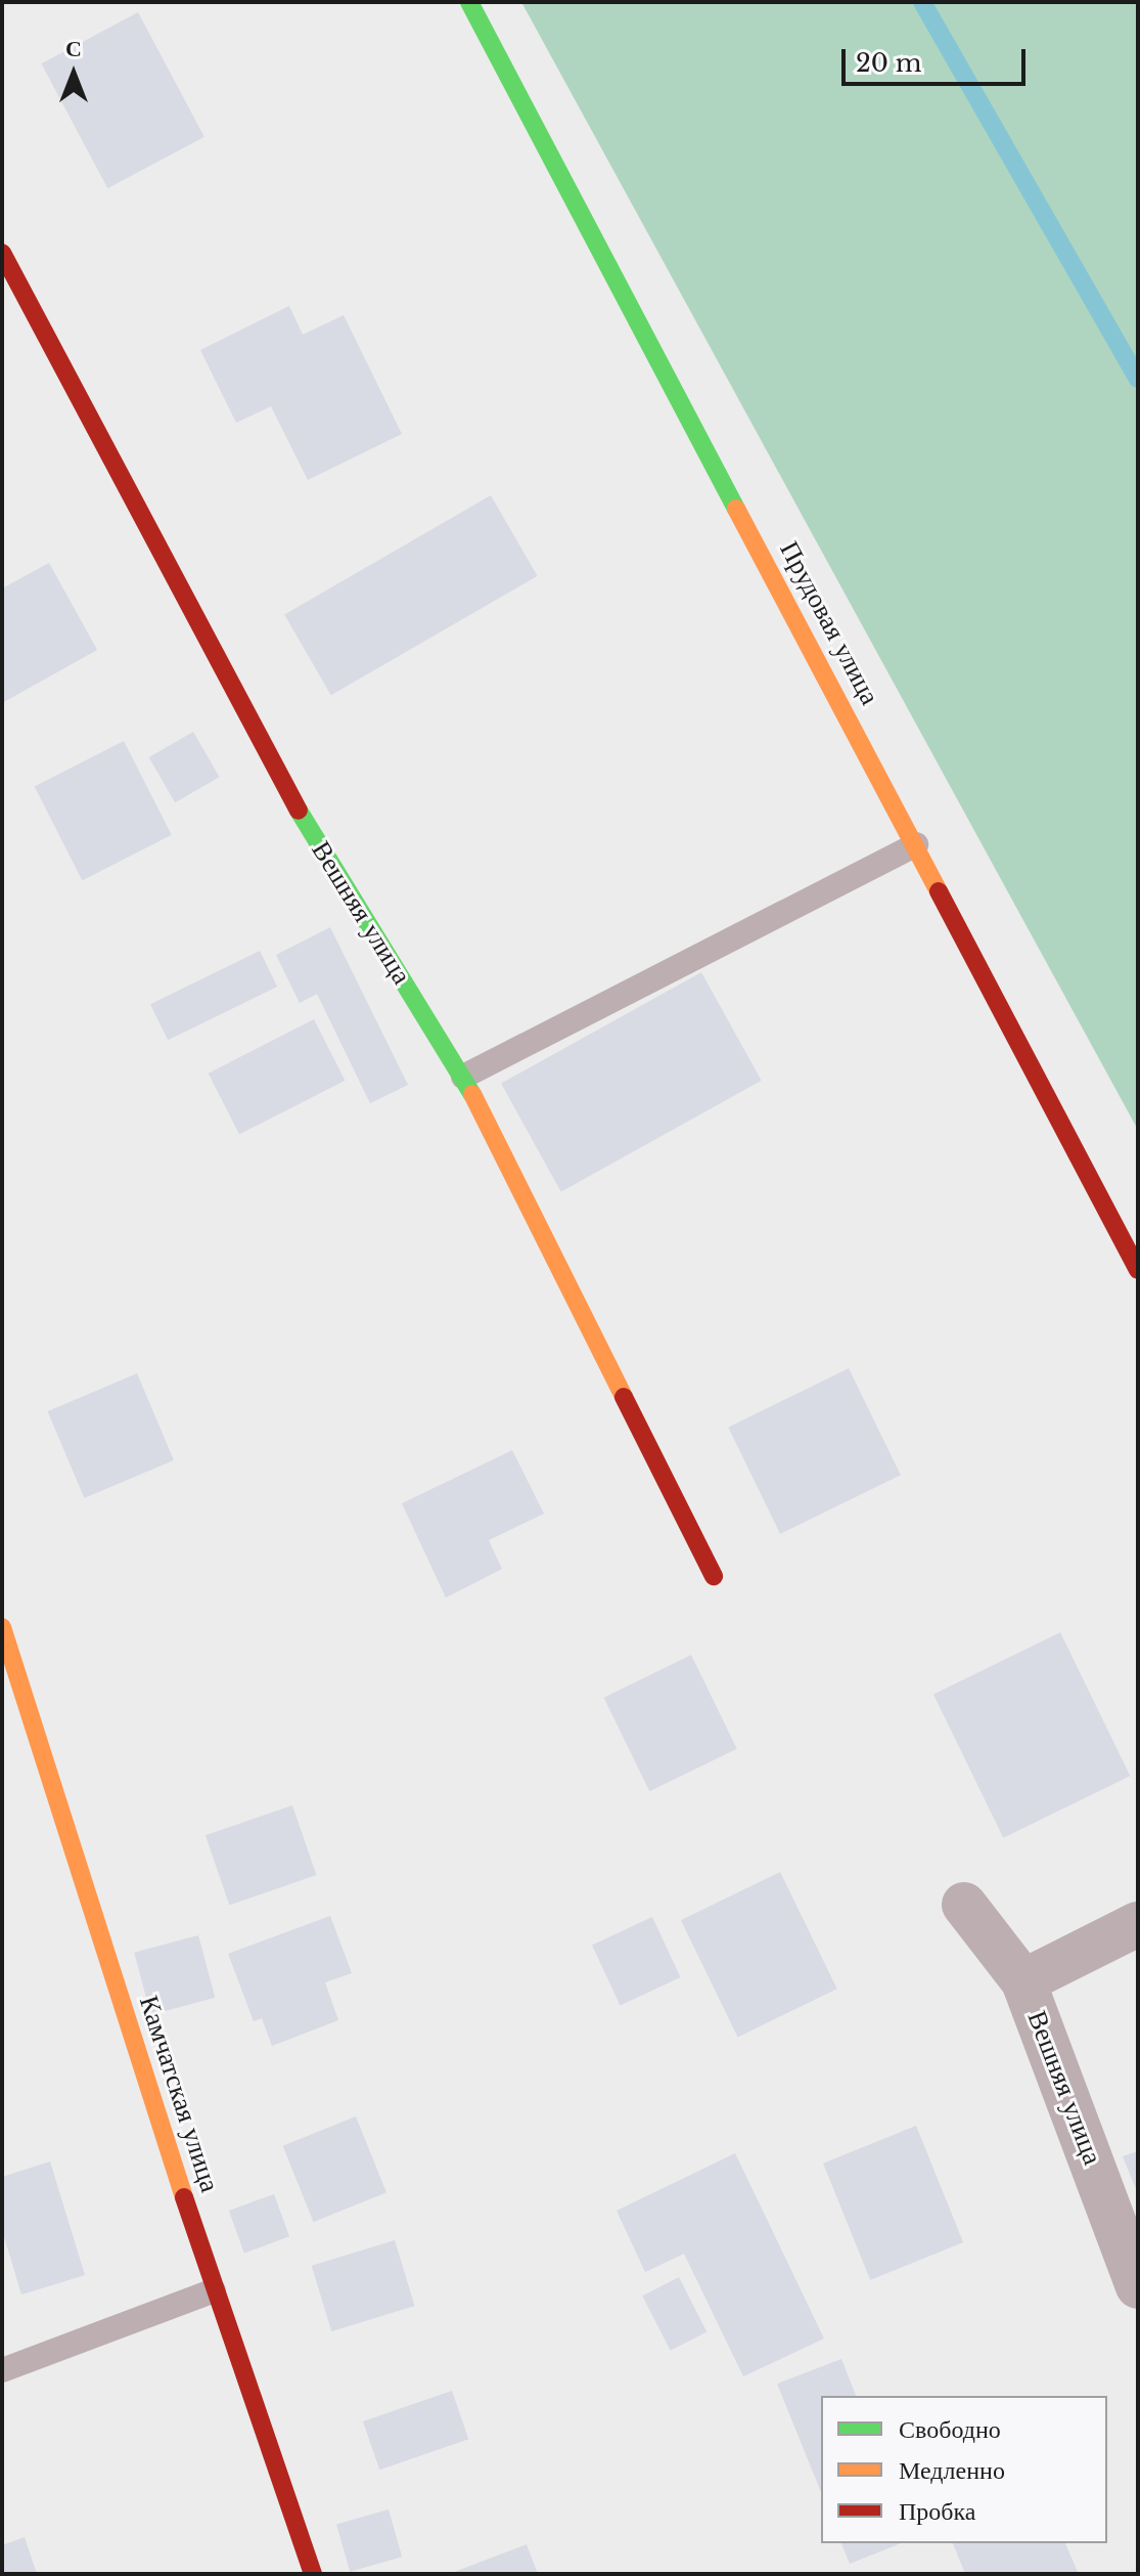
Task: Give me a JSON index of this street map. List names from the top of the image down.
{
  "streets": {
    "street": ["Прудовая улица", "Вешняя улица", "Камчатская улица"]
  },
  "legend": ["Свободно", "Медленно", "Пробка"],
  "scale_bar": "20 m",
  "north": "top"
}
